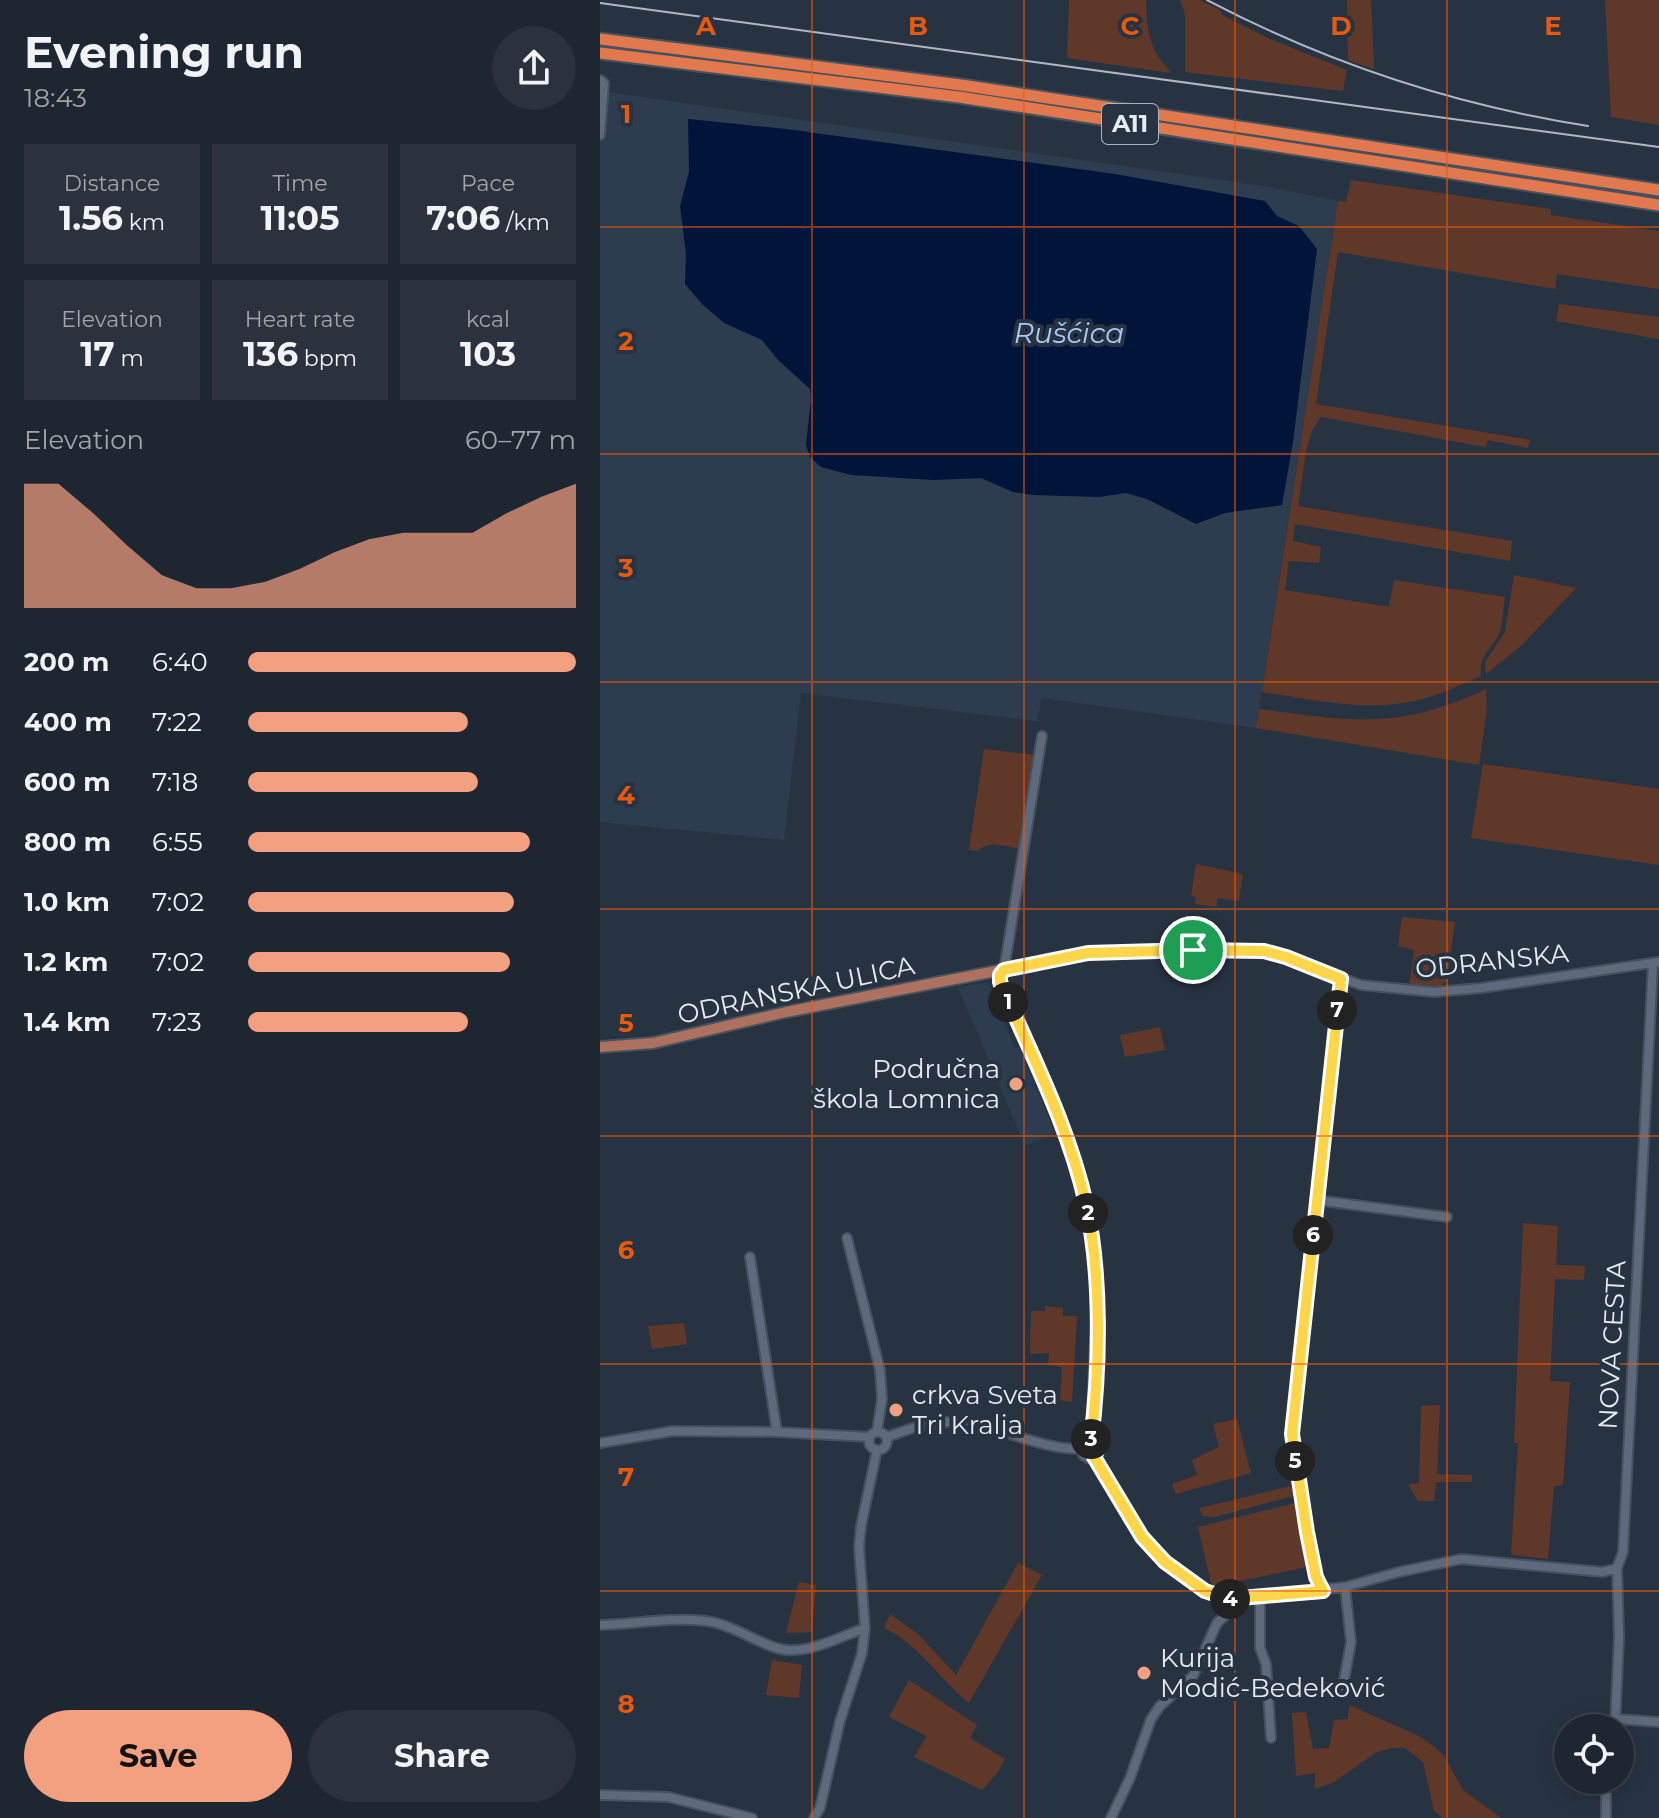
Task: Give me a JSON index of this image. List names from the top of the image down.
{
  "streets": {
    "highway": ["A11"],
    "main road": ["ODRANSKA ULICA"],
    "street": ["ODRANSKA", "NOVA CESTA"]
  },
  "crossings": [
    ["ODRANSKA", "ODRANSKA ULICA"],
    ["ODRANSKA", "NOVA CESTA"]
  ],
  "water": ["Rušćica"],
  "places": ["Područna škola Lomnica", "crkva Sveta Tri Kralja", "Kurija Modić-Bedeković"],
  "page": {
    "heading": ["Evening run", "18:43"],
    "stats": [
      ["Distance", "1.56 km"],
      ["Time", "11:05"],
      ["Pace", "7:06 /km"],
      ["Elevation", "17 m"],
      ["Heart rate", "136 bpm"],
      ["kcal", "103"]
    ],
    "chart": ["Elevation", "60–77 m"],
    "list": [
      {
        "name": "200 m",
        "note": "6:40"
      },
      {
        "name": "400 m",
        "note": "7:22"
      },
      {
        "name": "600 m",
        "note": "7:18"
      },
      {
        "name": "800 m",
        "note": "6:55"
      },
      {
        "name": "1.0 km",
        "note": "7:02"
      },
      {
        "name": "1.2 km",
        "note": "7:02"
      },
      {
        "name": "1.4 km",
        "note": "7:23"
      }
    ],
    "pins": [
      "1",
      "7",
      "2",
      "6",
      "3",
      "5",
      "4"
    ],
    "buttons": ["Save", "Share"]
  },
  "grid": {
    "columns": [
      "A",
      "B",
      "C",
      "D",
      "E"
    ],
    "rows": [
      "1",
      "2",
      "3",
      "4",
      "5",
      "6",
      "7",
      "8"
    ]
  }
}
